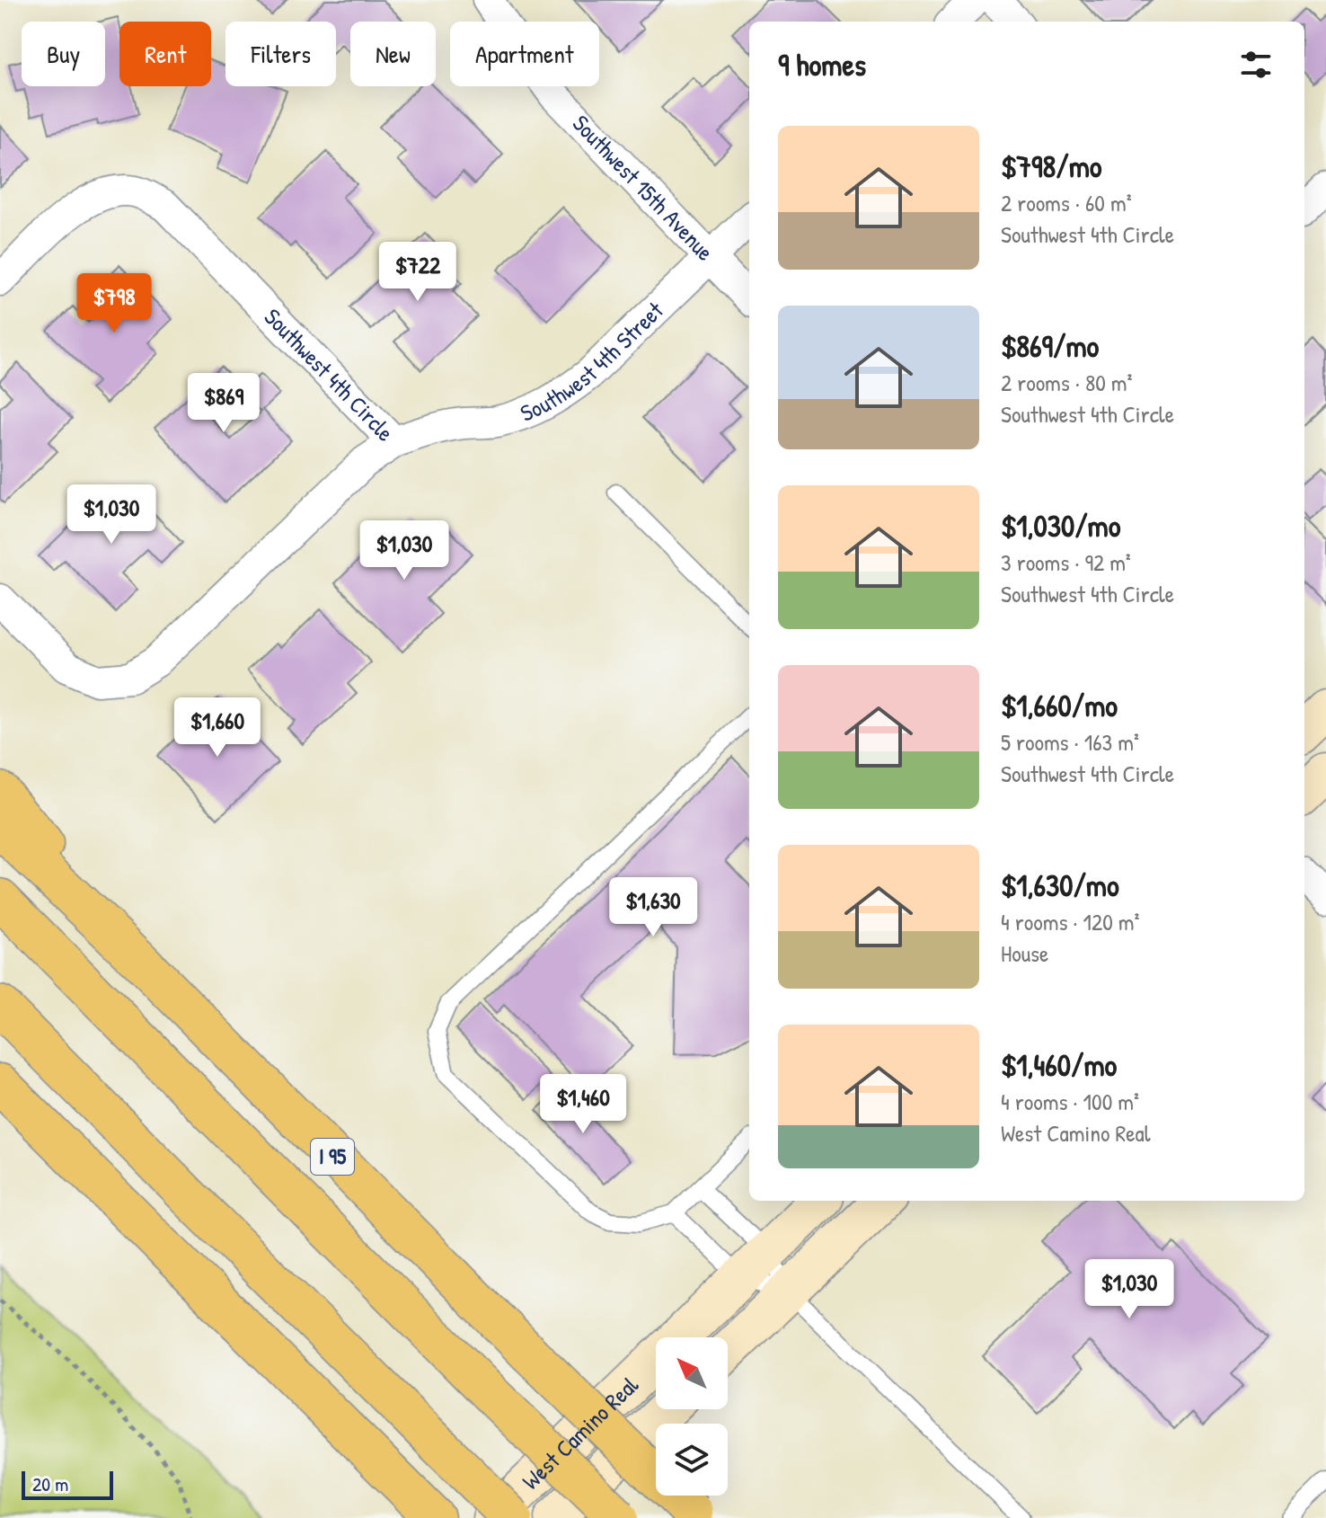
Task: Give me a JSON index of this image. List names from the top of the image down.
{
  "streets": {
    "highway": ["I 95"],
    "street": [
      "Southwest 15th Avenue",
      "Southwest 4th Street",
      "Southwest 4th Circle",
      "West Camino Real"
    ]
  },
  "crossings": [
    ["Southwest 15th Avenue", "Southwest 4th Street"],
    ["Southwest 4th Street", "Southwest 4th Circle"]
  ],
  "scale_bar": "20 m",
  "north": "top left",
  "page": {
    "chip": [
      "Buy",
      "Rent",
      "Filters",
      "New",
      "Apartment"
    ],
    "heading": "9 homes",
    "list": [
      {
        "name": "$798/mo",
        "note": "2 rooms · 60 m² · Southwest 4th Circle"
      },
      {
        "name": "$869/mo",
        "note": "2 rooms · 80 m² · Southwest 4th Circle"
      },
      {
        "name": "$1,030/mo",
        "note": "3 rooms · 92 m² · Southwest 4th Circle"
      },
      {
        "name": "$1,660/mo",
        "note": "5 rooms · 163 m² · Southwest 4th Circle"
      },
      {
        "name": "$1,630/mo",
        "note": "4 rooms · 120 m² · House"
      },
      {
        "name": "$1,460/mo",
        "note": "4 rooms · 100 m² · West Camino Real"
      }
    ],
    "price": [
      "$722",
      "$798",
      "$869",
      "$1,030",
      "$1,030",
      "$1,660",
      "$1,630",
      "$1,460",
      "$1,030"
    ],
    "scale": "20 m"
  }
}
